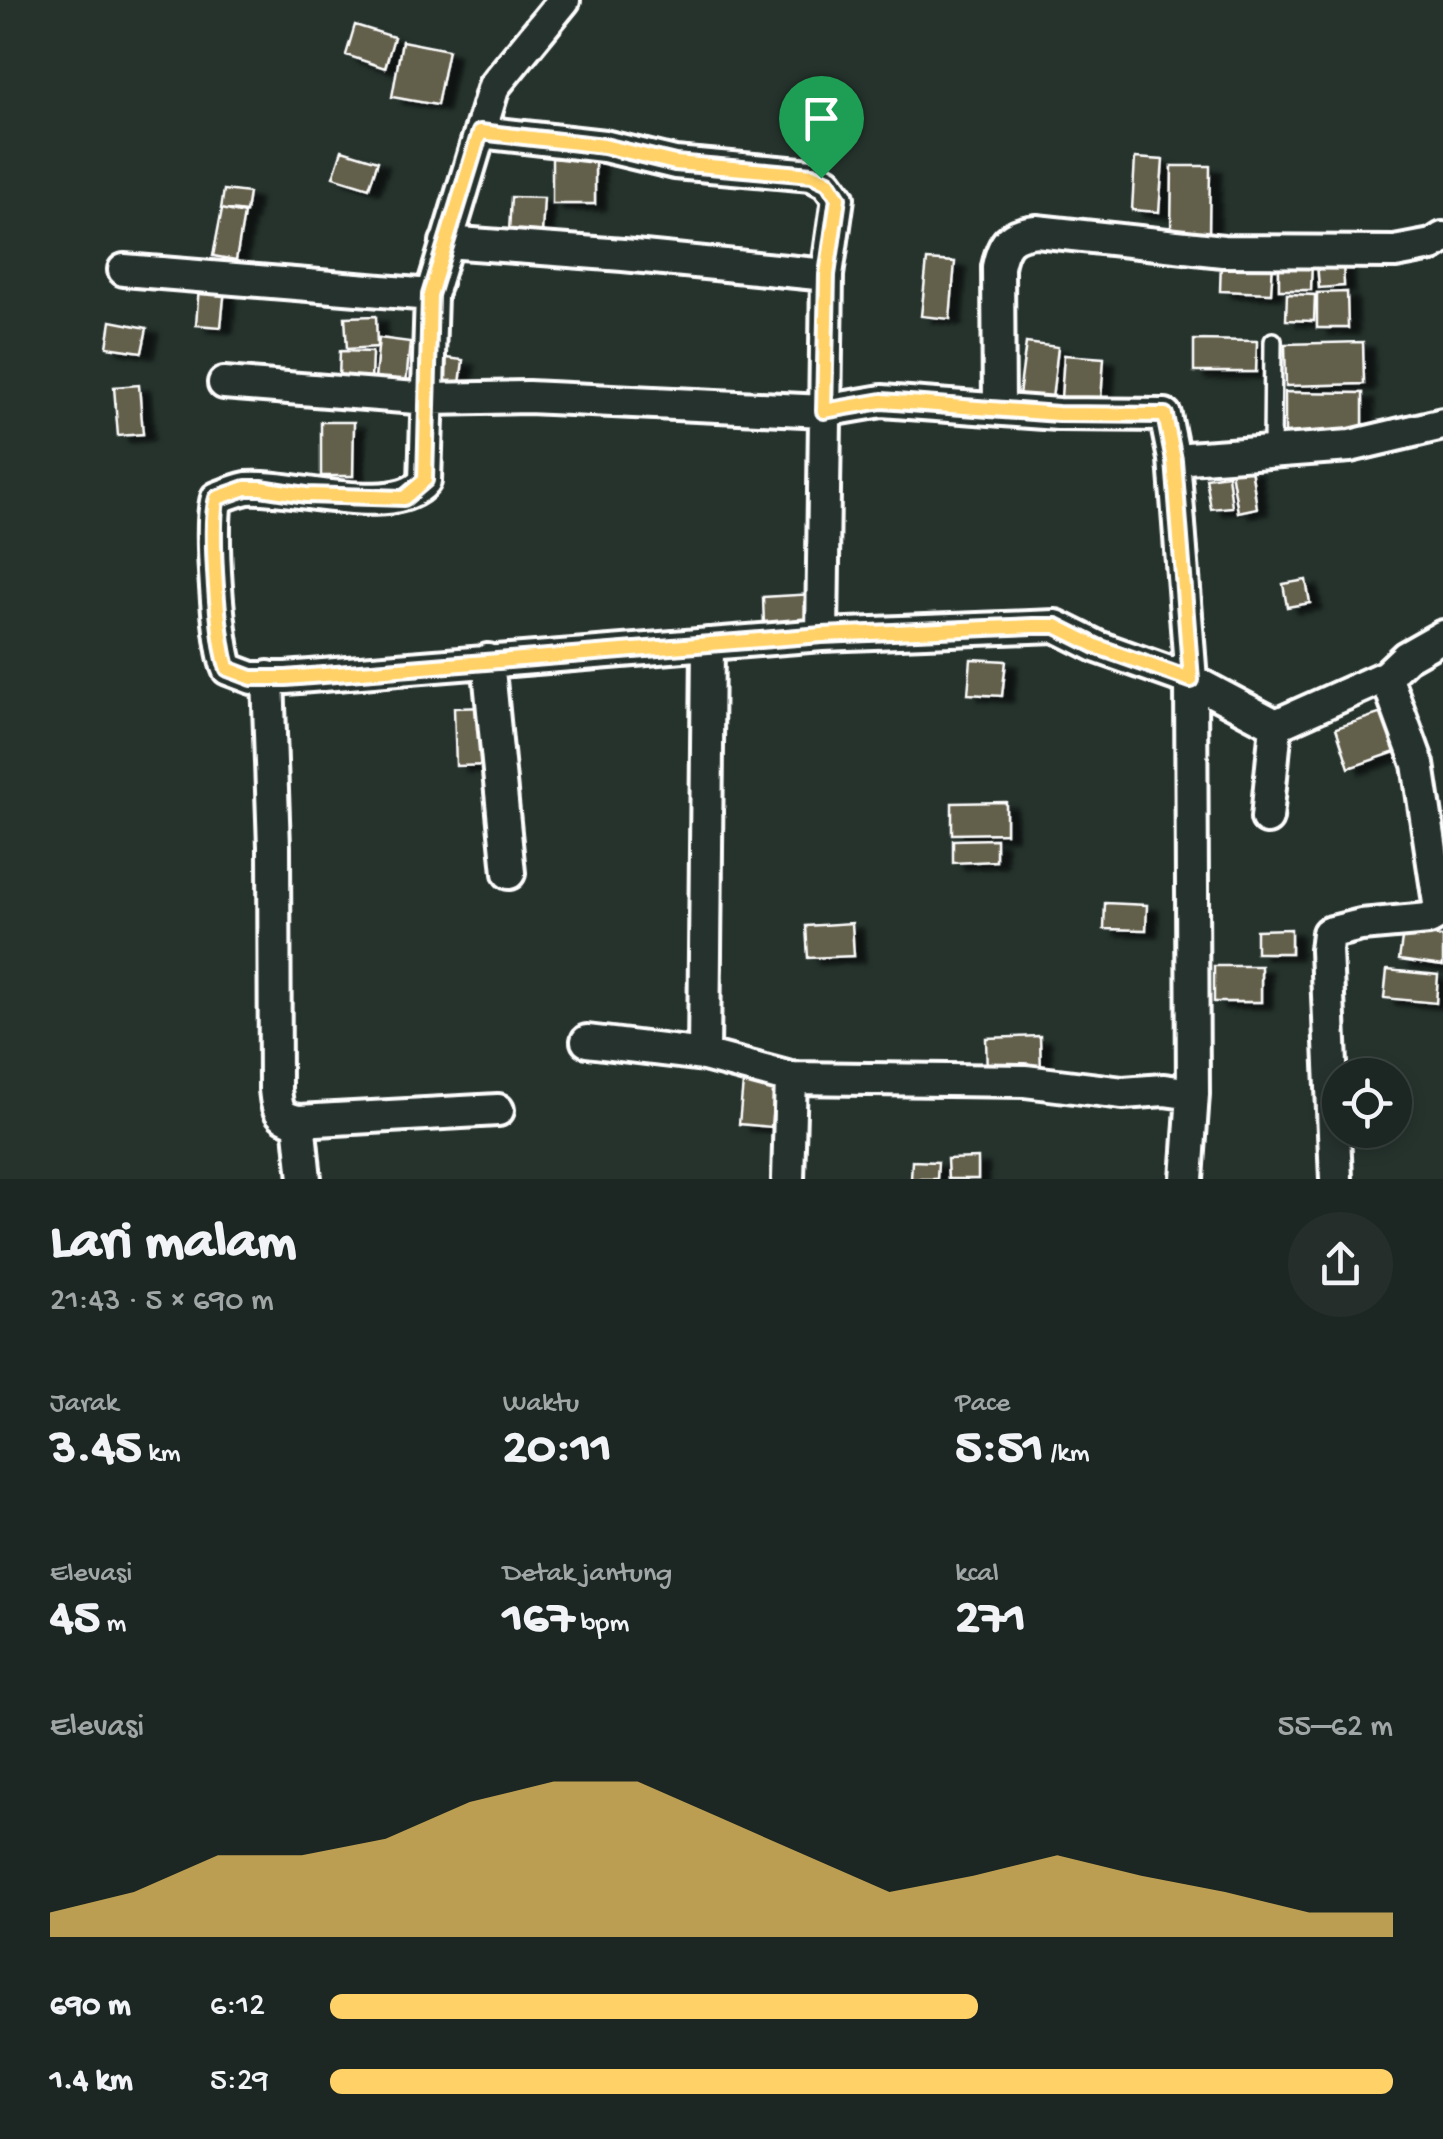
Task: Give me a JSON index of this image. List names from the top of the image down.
{
  "page": {
    "heading": ["Lari malam", "21:43 · 5 × 690 m"],
    "stats": [
      ["Jarak", "3.45 km"],
      ["Waktu", "20:11"],
      ["Pace", "5:51 /km"],
      ["Elevasi", "45 m"],
      ["Detak jantung", "167 bpm"],
      ["kcal", "271"]
    ],
    "chart": ["Elevasi", "55–62 m"],
    "list": [
      {
        "name": "690 m",
        "note": "6:12"
      },
      {
        "name": "1.4 km",
        "note": "5:29"
      }
    ]
  }
}
